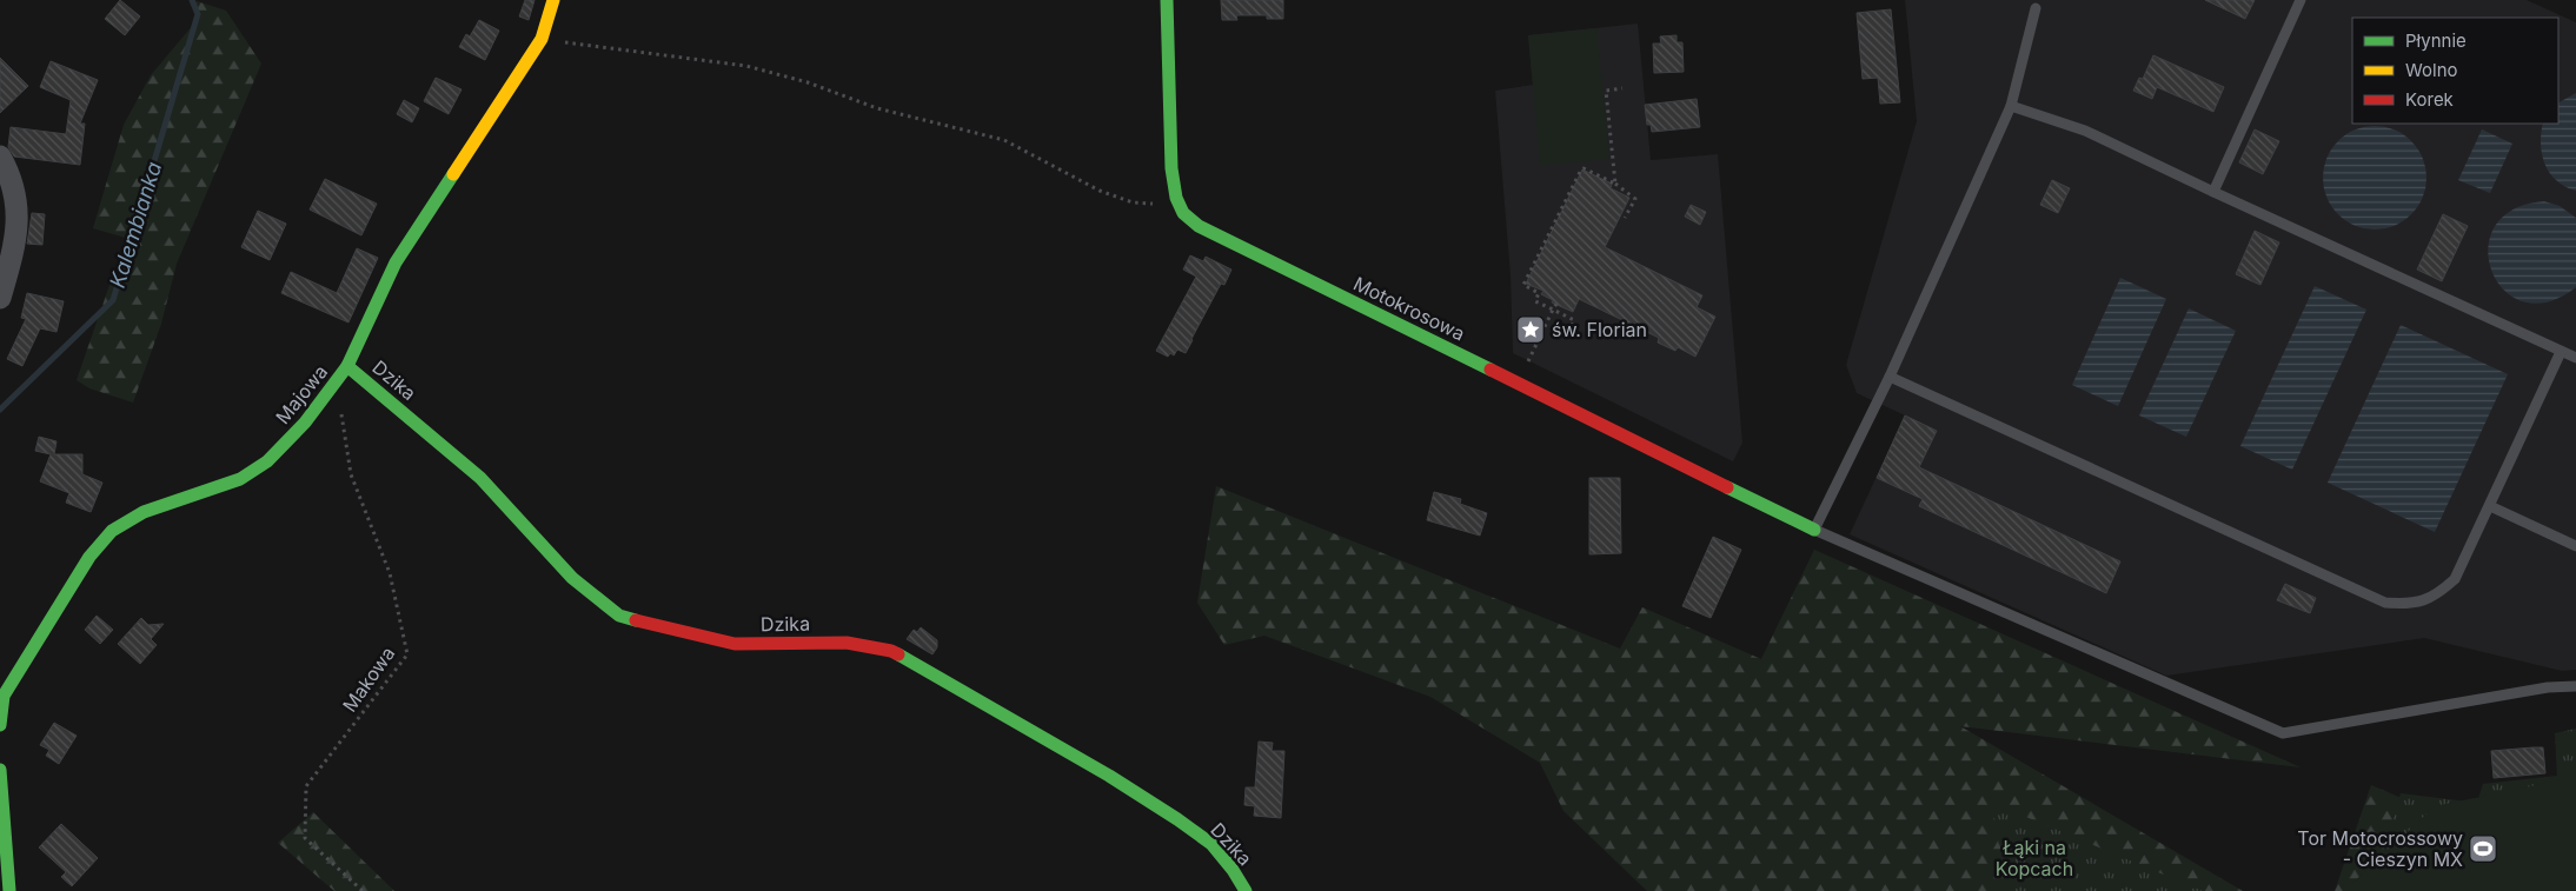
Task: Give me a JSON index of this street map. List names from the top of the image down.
{
  "streets": {
    "street": ["Motokrosowa", "Dzika", "Majowa"],
    "path": ["Makowa"]
  },
  "crossings": [
    ["Dzika", "Majowa"],
    ["Majowa", "Makowa"]
  ],
  "water": ["Kalembianka"],
  "parks": ["Łąki na Kopcach"],
  "places": {
    "place": ["św. Florian"],
    "sports": ["Tor Motocrossowy - Cieszyn MX"]
  },
  "legend": ["Płynnie", "Wolno", "Korek"]
}
